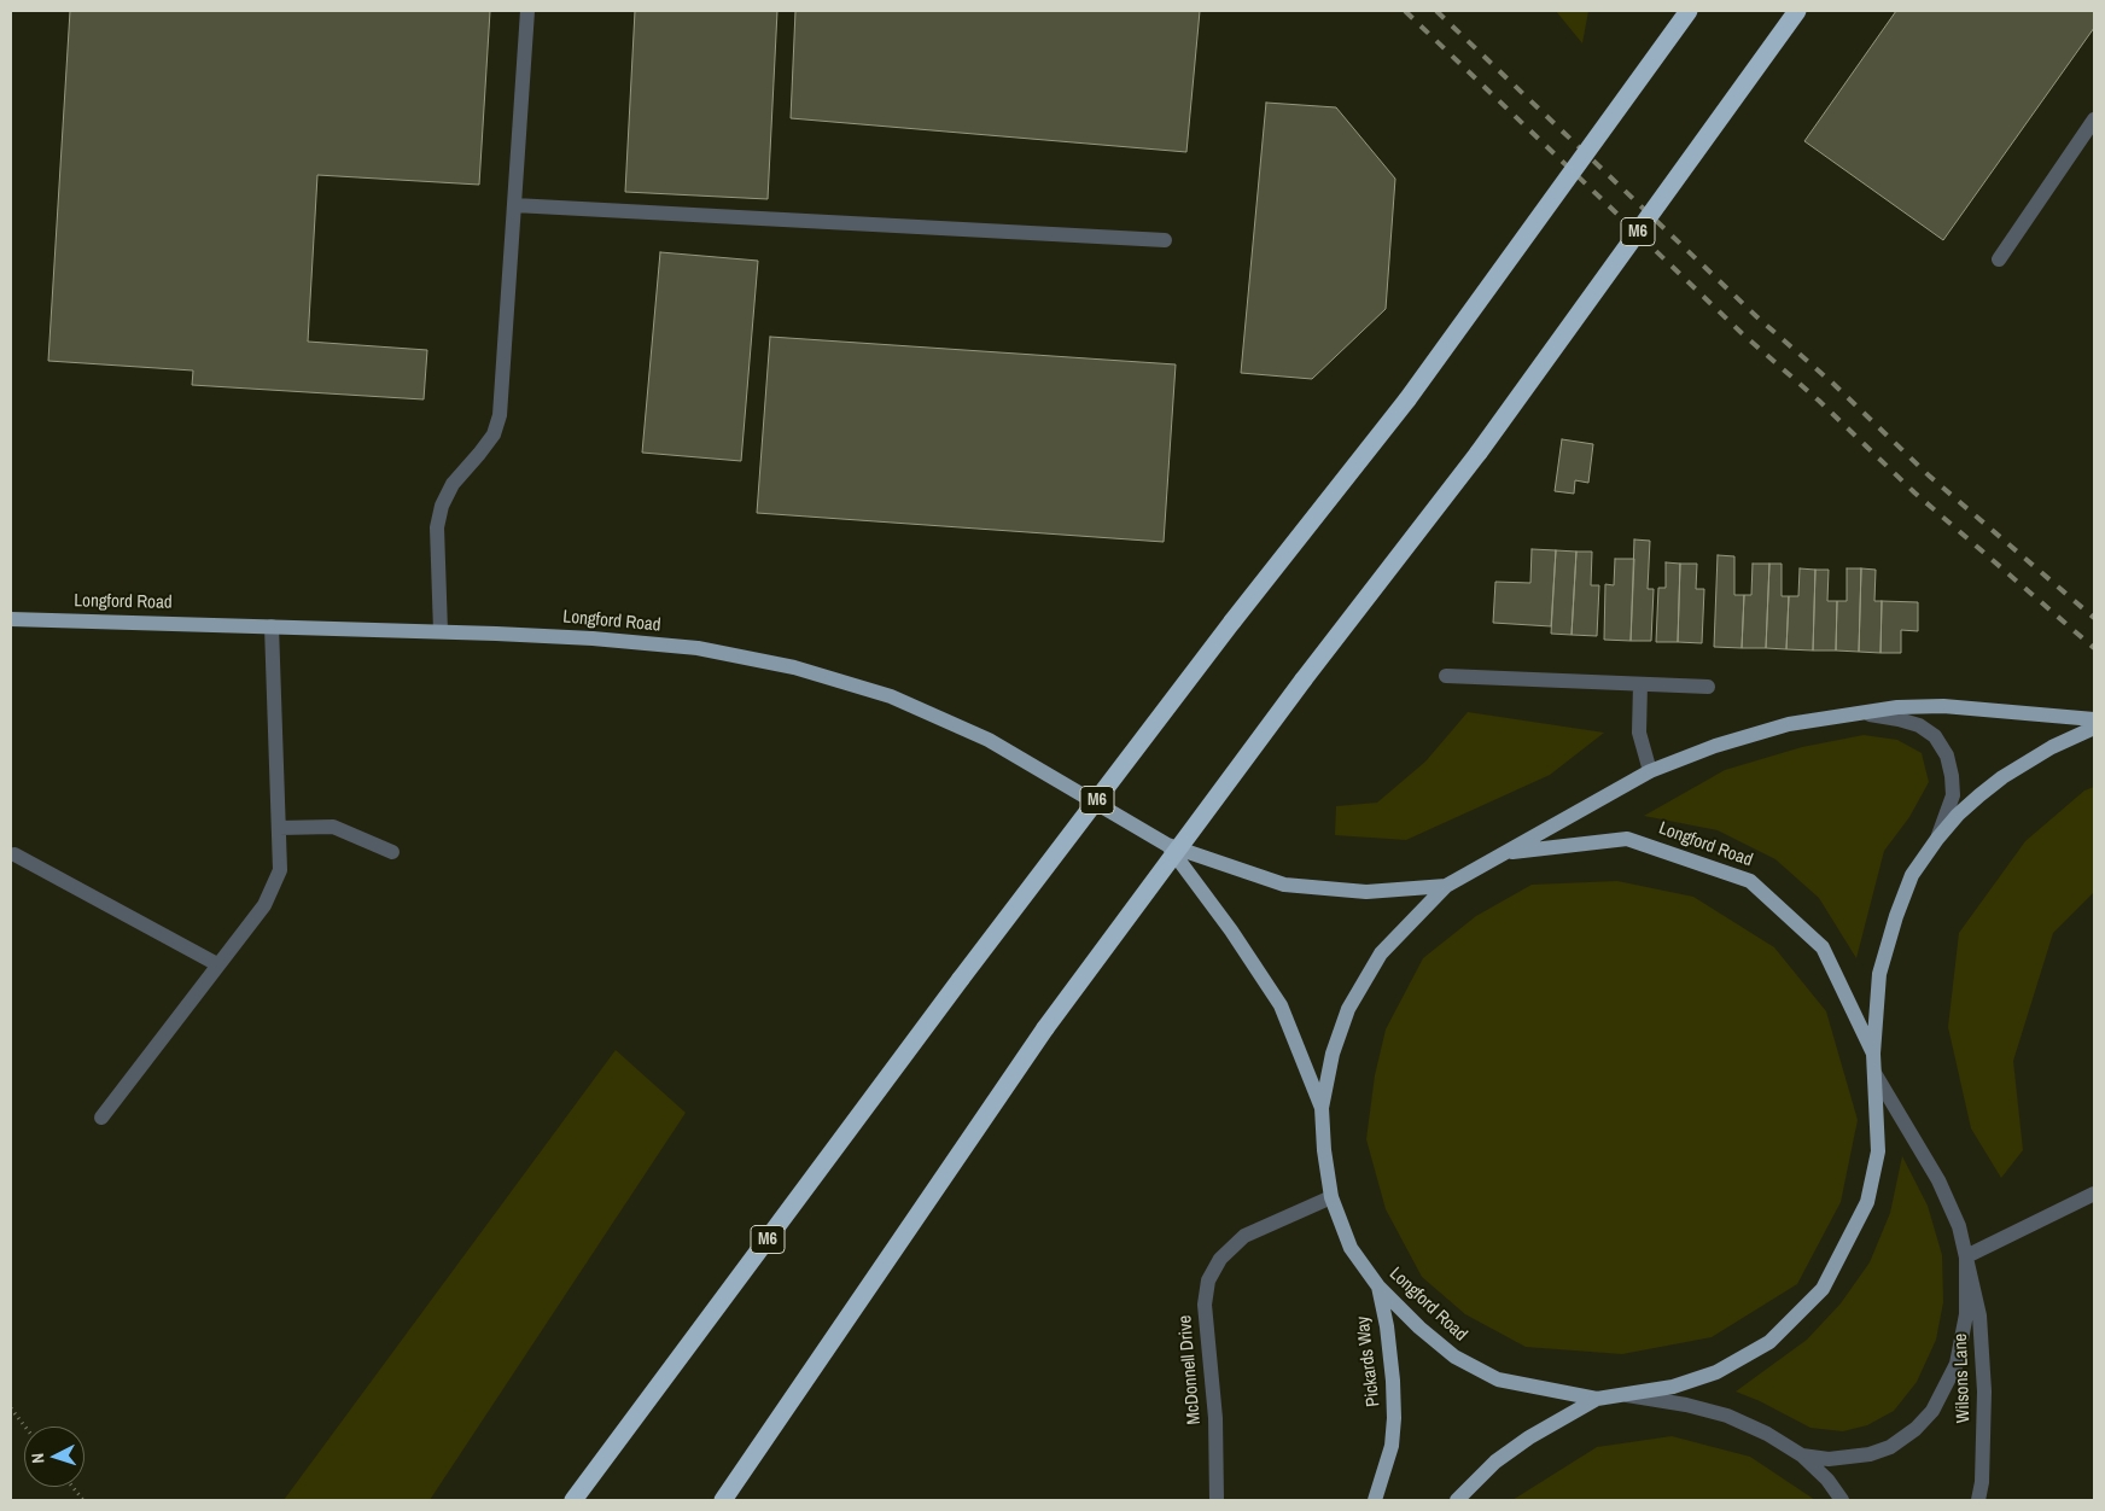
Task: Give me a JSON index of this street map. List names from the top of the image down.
{
  "streets": {
    "highway": ["M6"],
    "main road": ["Longford Road", "Pickards Way"],
    "street": ["McDonnell Drive", "Wilsons Lane"]
  },
  "crossings": [
    ["Longford Road", "Pickards Way"],
    ["Longford Road", "McDonnell Drive"],
    ["Longford Road", "Wilsons Lane"]
  ],
  "north": "left"
}
